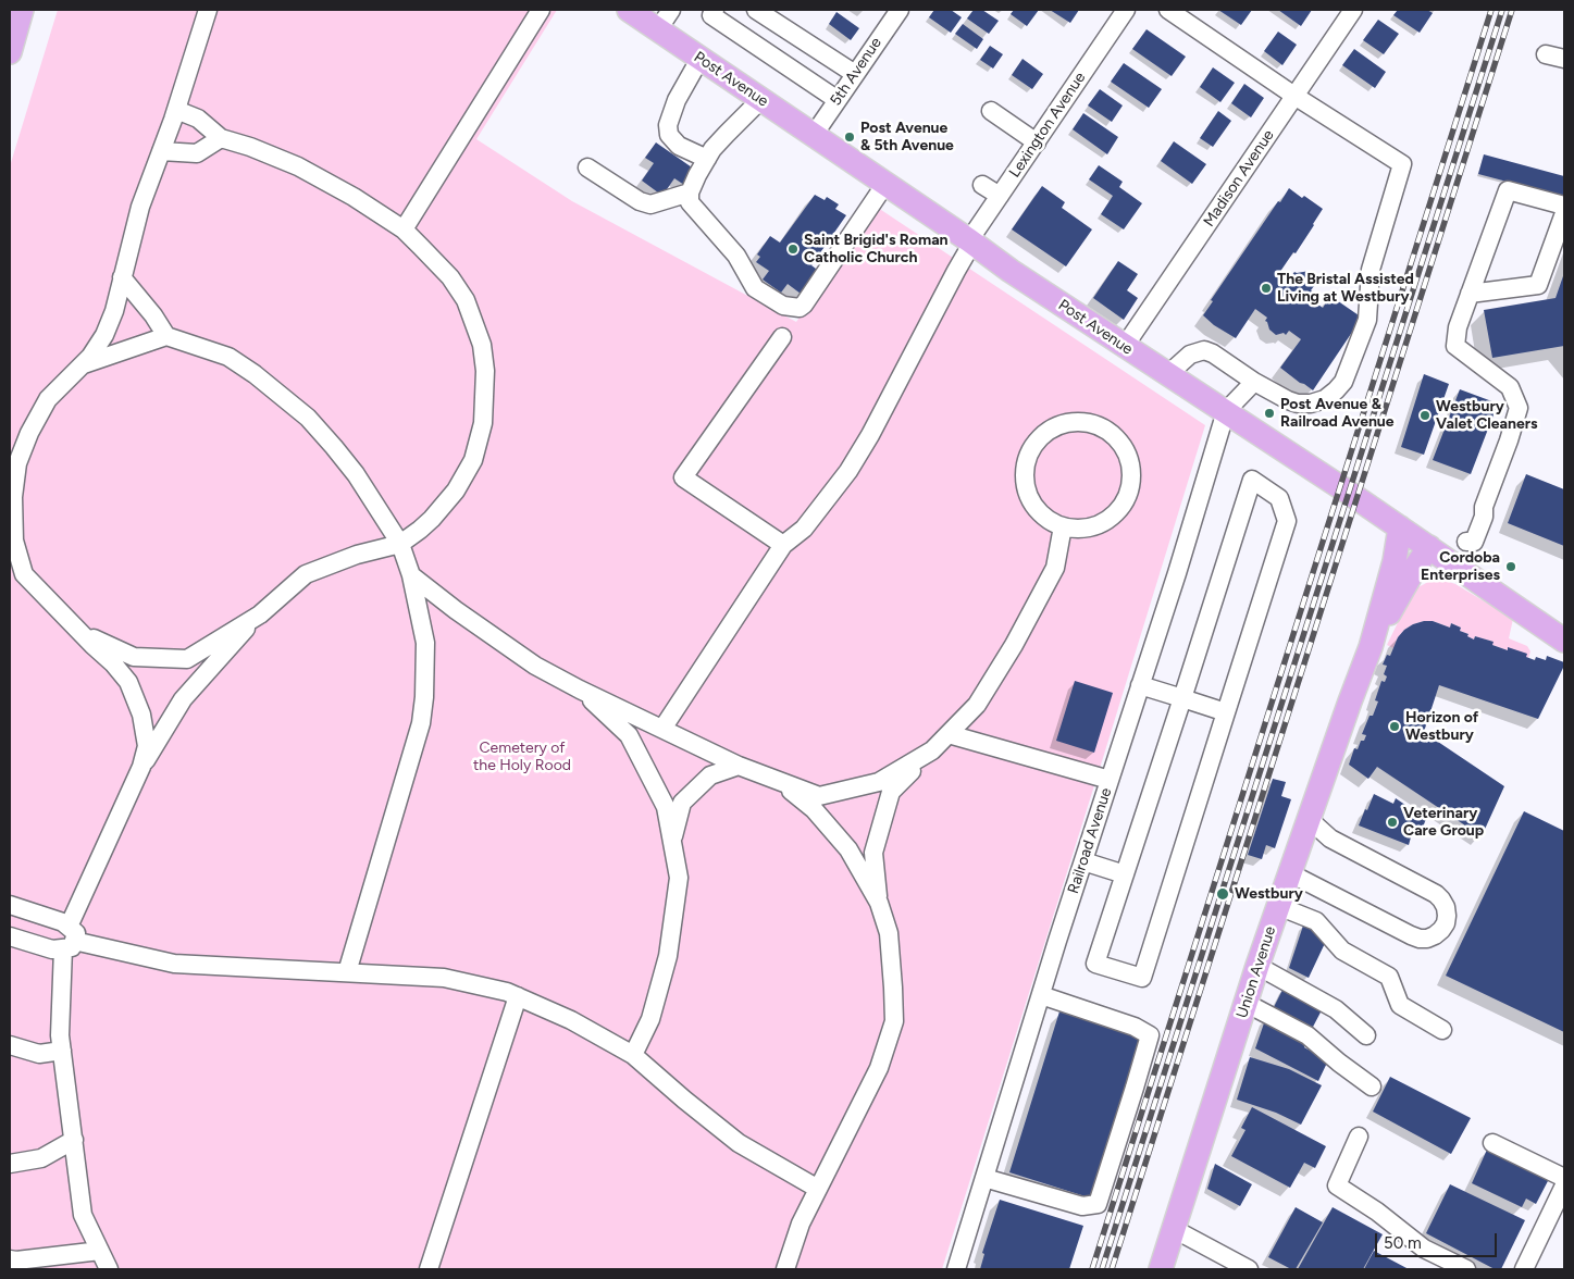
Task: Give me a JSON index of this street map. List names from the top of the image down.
{
  "streets": {
    "main road": ["Post Avenue", "Union Avenue"],
    "street": [
      "5th Avenue",
      "Lexington Avenue",
      "Madison Avenue",
      "Railroad Avenue"
    ]
  },
  "crossings": [
    ["5th Avenue", "Post Avenue"],
    ["Post Avenue", "Lexington Avenue"],
    ["Post Avenue", "Madison Avenue"],
    ["Post Avenue", "Railroad Avenue"],
    ["Post Avenue", "Union Avenue"]
  ],
  "parks": ["Cemetery of the Holy Rood"],
  "places": [
    "Post Avenue & 5th Avenue",
    "Saint Brigid's Roman Catholic Church",
    "The Bristal Assisted Living at Westbury",
    "Post Avenue & Railroad Avenue",
    "Westbury Valet Cleaners",
    "Cordoba Enterprises",
    "Horizon of Westbury",
    "Veterinary Care Group",
    "Westbury"
  ],
  "scale_bar": "50 m"
}
